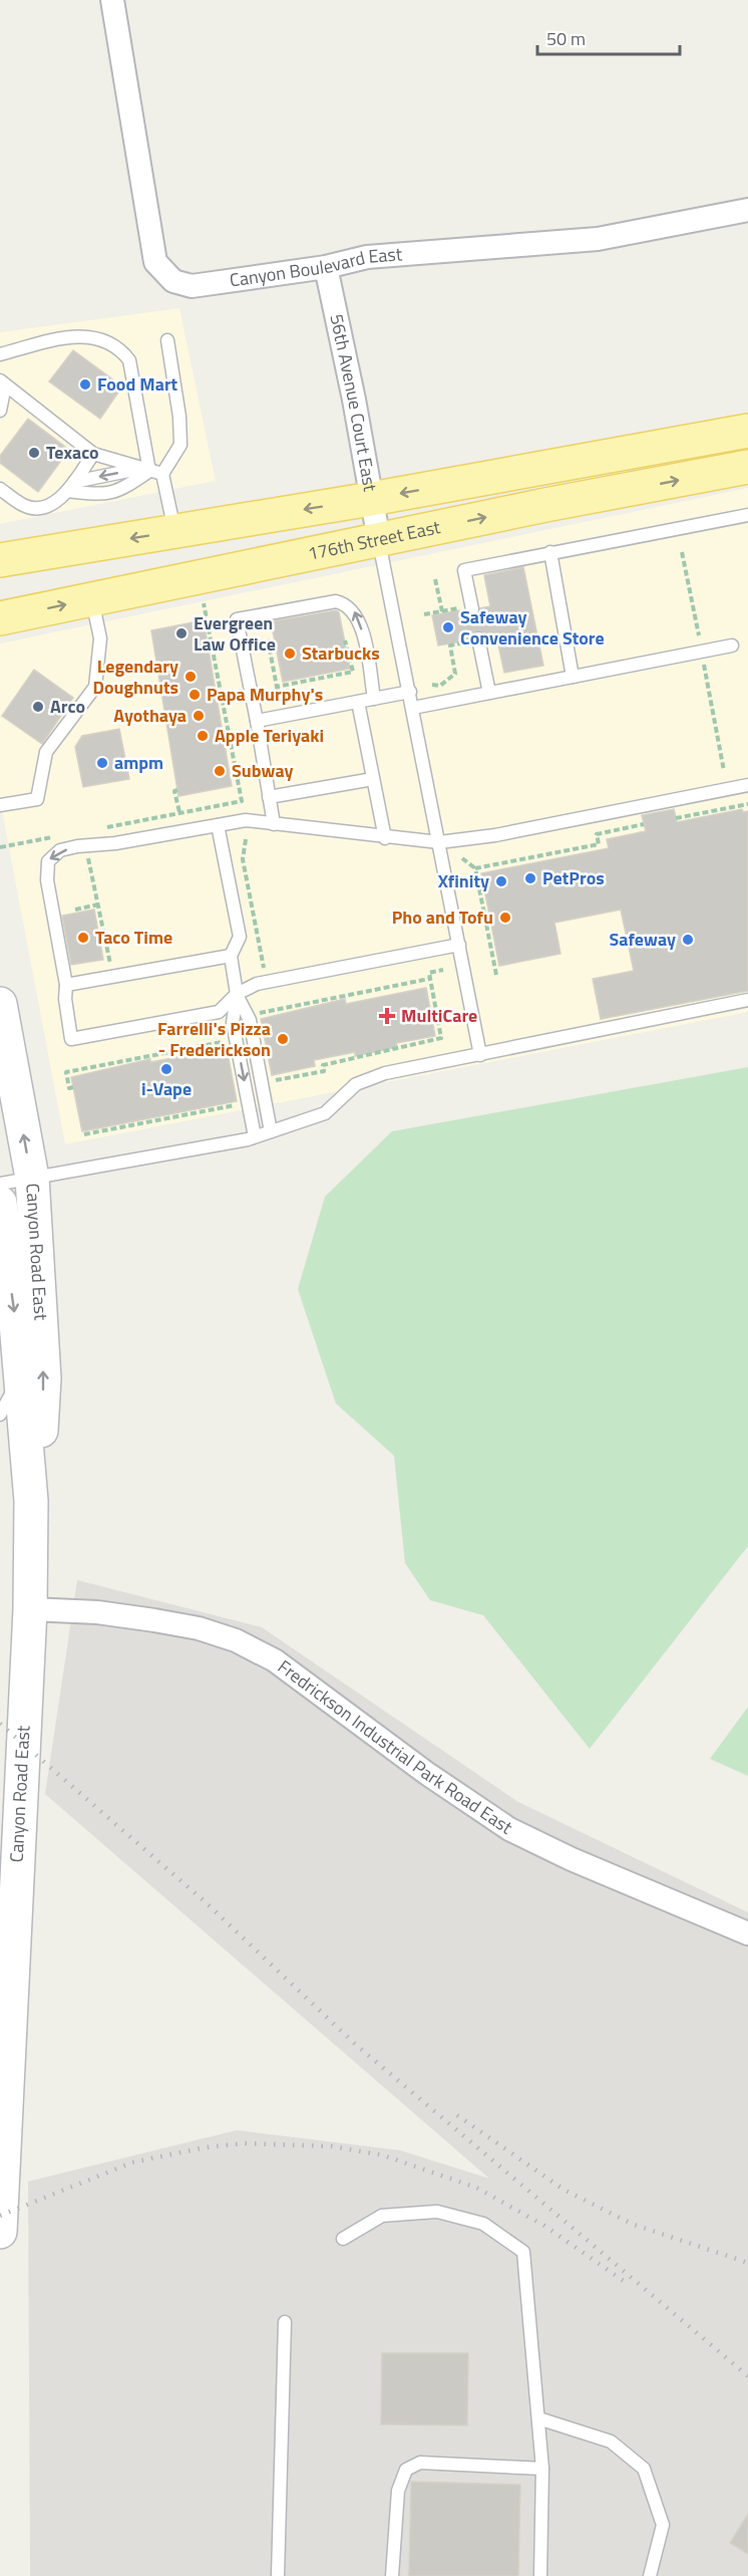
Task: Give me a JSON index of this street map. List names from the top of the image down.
{
  "streets": {
    "main road": ["176th Street East", "Canyon Road East"],
    "street": ["Canyon Boulevard East", "56th Avenue Court East", "Fredrickson Industrial Park Road East"]
  },
  "crossings": [
    ["Canyon Boulevard East", "56th Avenue Court East"],
    ["56th Avenue Court East", "176th Street East"],
    ["Canyon Road East", "Fredrickson Industrial Park Road East"]
  ],
  "places": {
    "other": [
      "Food Mart",
      "Texaco",
      "Safeway Convenience Store",
      "Evergreen Law Office",
      "Starbucks",
      "Legendary Doughnuts",
      "Papa Murphy's",
      "Arco",
      "Ayothaya",
      "Apple Teriyaki",
      "ampm",
      "Subway",
      "PetPros",
      "Xfinity",
      "Pho and Tofu",
      "Taco Time",
      "Safeway",
      "Farrelli's Pizza - Frederickson",
      "i-Vape"
    ],
    "health": ["MultiCare"]
  },
  "scale_bar": "50 m"
}
